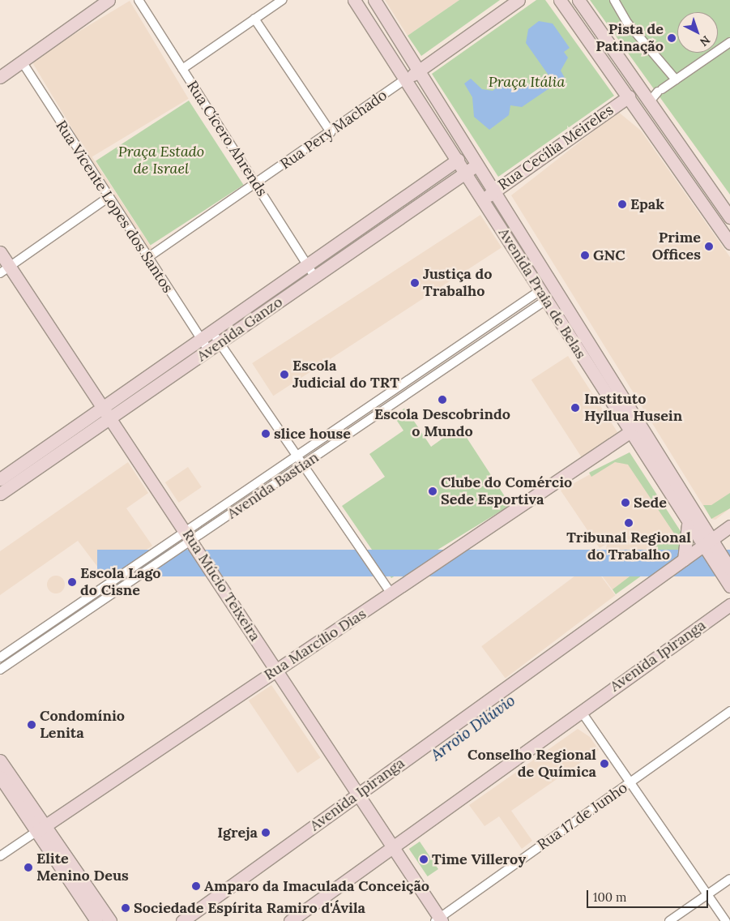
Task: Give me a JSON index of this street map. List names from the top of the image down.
{
  "streets": {
    "main road": [
      "Rua Pery Machado",
      "Rua Cecília Meireles",
      "Avenida Praia de Belas",
      "Avenida Ganzo",
      "Rua Múcio Teixeira",
      "Rua Marcílio Dias",
      "Avenida Ipiranga"
    ],
    "street": [
      "Rua Cícero Ahrends",
      "Rua Vicente Lopes dos Santos",
      "Avenida Bastian",
      "Rua 17 de Junho"
    ]
  },
  "crossings": [
    ["Rua Pery Machado", "Rua Cícero Ahrends"],
    ["Rua Pery Machado", "Rua Vicente Lopes dos Santos"],
    ["Rua Pery Machado", "Avenida Praia de Belas"],
    ["Rua Cícero Ahrends", "Avenida Ganzo"],
    ["Rua Cecília Meireles", "Avenida Praia de Belas"],
    ["Rua Vicente Lopes dos Santos", "Avenida Ganzo"],
    ["Avenida Praia de Belas", "Avenida Ganzo"],
    ["Avenida Praia de Belas", "Avenida Bastian"],
    ["Avenida Praia de Belas", "Rua Marcílio Dias"],
    ["Avenida Praia de Belas", "Avenida Ipiranga"],
    ["Avenida Ganzo", "Rua Múcio Teixeira"],
    ["Avenida Bastian", "Rua Múcio Teixeira"],
    ["Rua Múcio Teixeira", "Rua Marcílio Dias"],
    ["Rua Múcio Teixeira", "Avenida Ipiranga"],
    ["Rua Múcio Teixeira", "Rua 17 de Junho"]
  ],
  "water": ["Arroio Dilúvio"],
  "parks": ["Praça Itália", "Praça Estado de Israel"],
  "places": [
    "Pista de Patinação",
    "Epak",
    "Prime Offices",
    "GNC",
    "Justiça do Trabalho",
    "Escola Judicial do TRT",
    "Escola Descobrindo o Mundo",
    "Instituto Hyllua Husein",
    "slice house",
    "Clube do Comércio Sede Esportiva",
    "Sede",
    "Tribunal Regional do Trabalho",
    "Escola Lago do Cisne",
    "Condomínio Lenita",
    "Conselho Regional de Química",
    "Igreja",
    "Time Villeroy",
    "Elite Menino Deus",
    "Amparo da Imaculada Conceição",
    "Sociedade Espírita Ramiro d'Ávila"
  ],
  "scale_bar": "100 m",
  "north": "bottom right"
}
